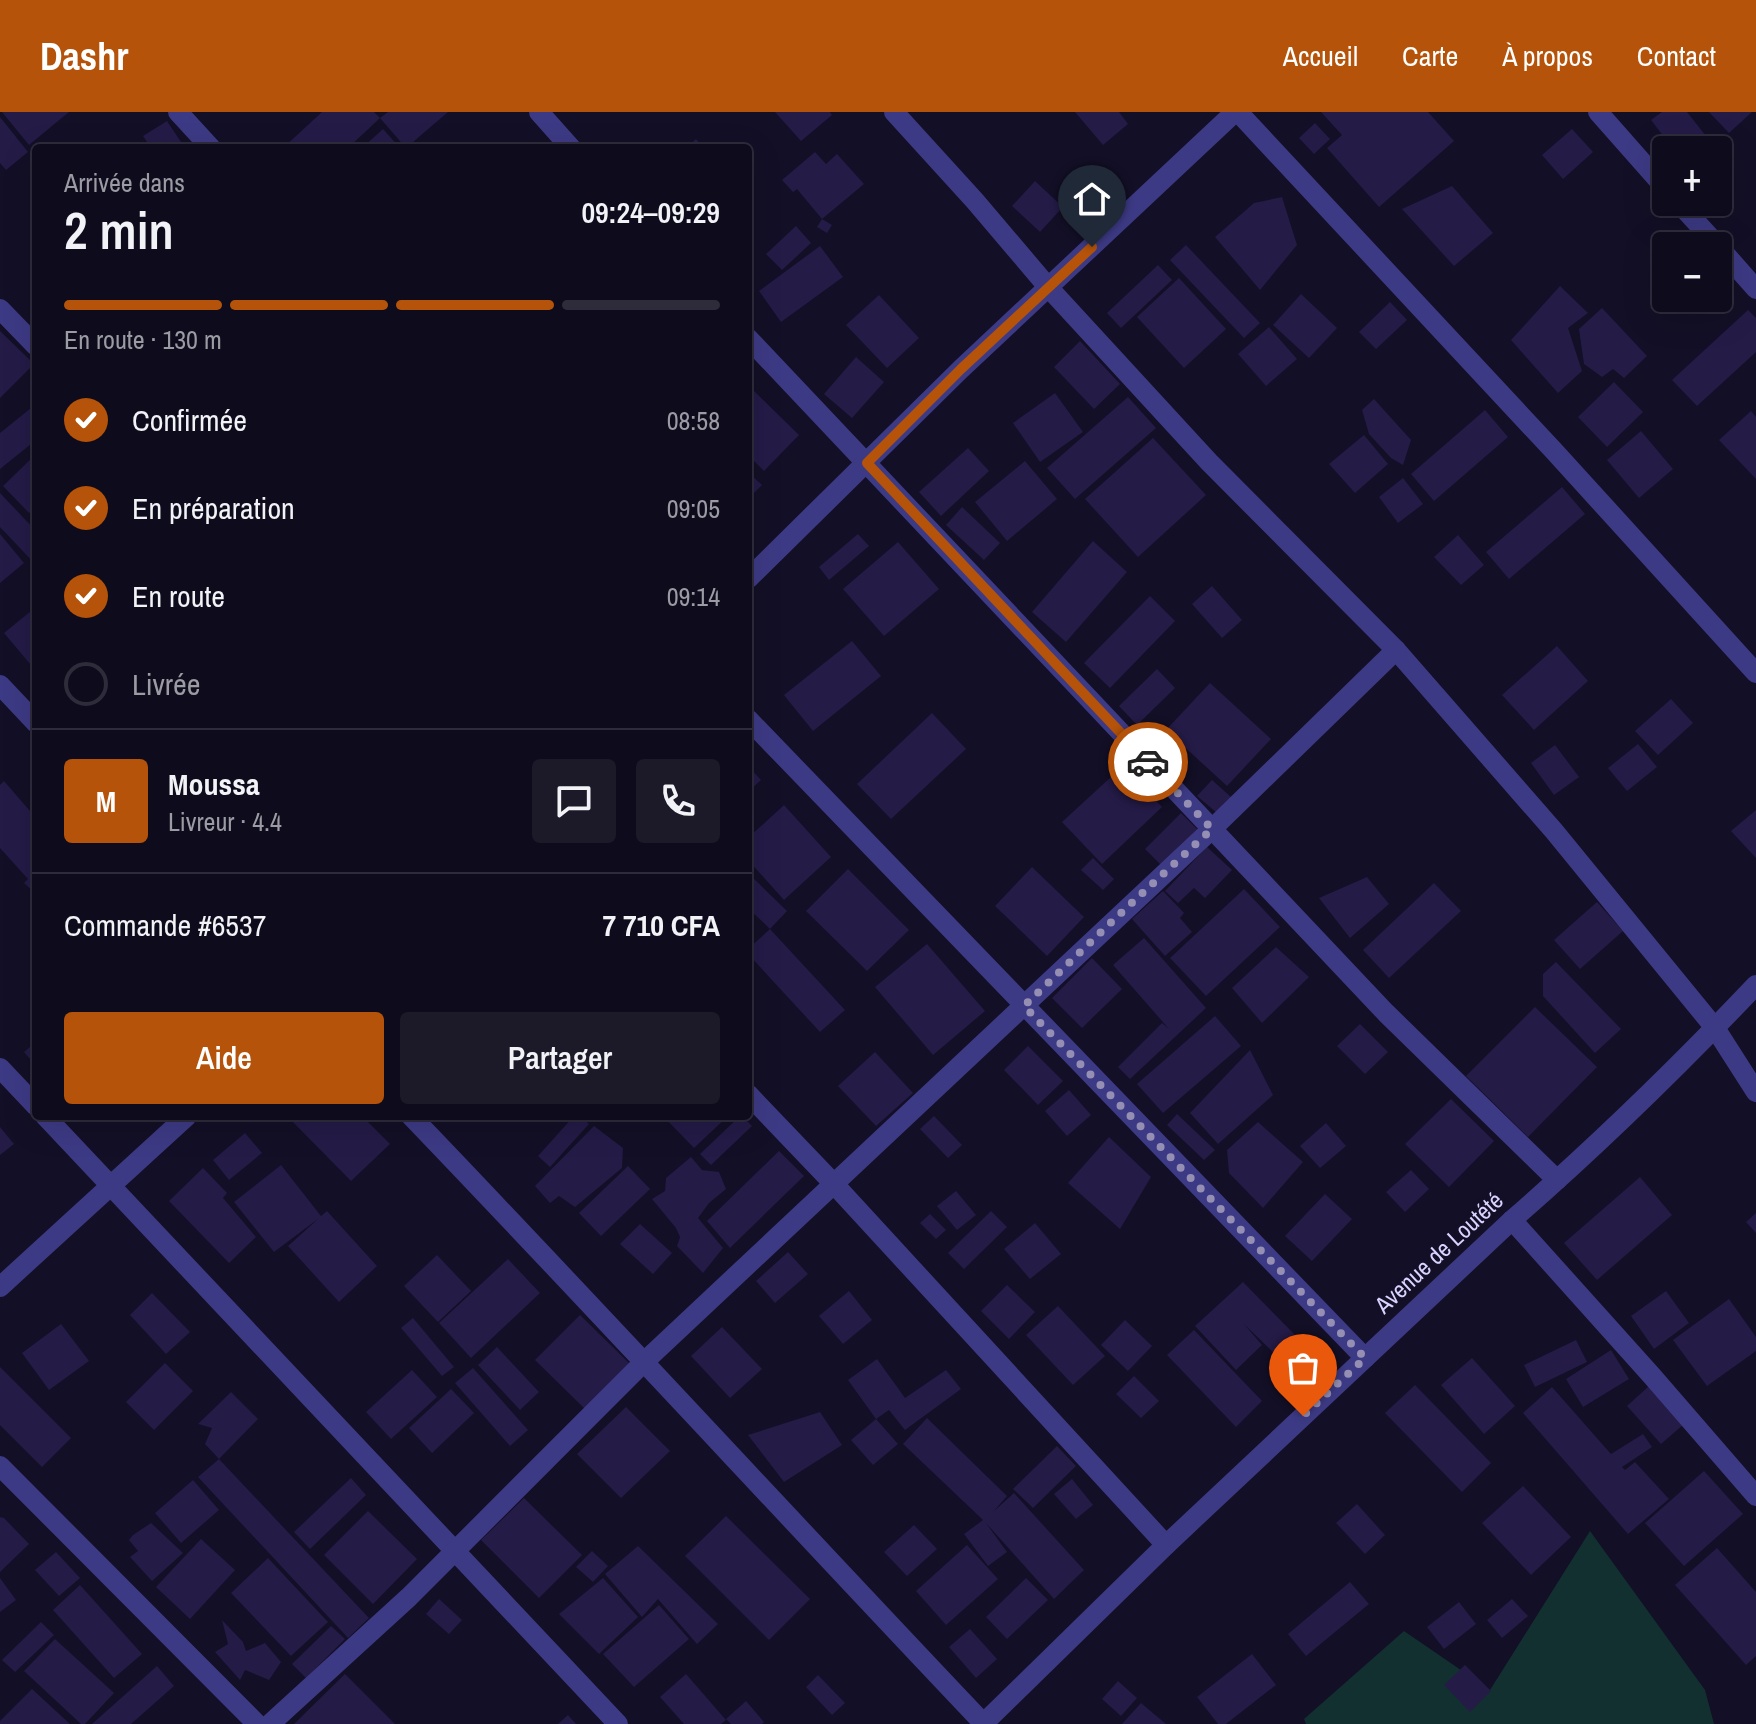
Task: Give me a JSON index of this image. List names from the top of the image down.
{
  "streets": {
    "street": ["Avenue de Loutété"]
  },
  "page": {
    "header": "Dashr",
    "nav": [
      "Accueil",
      "Carte",
      "À propos",
      "Contact"
    ],
    "map_buttons": ["+", "−"],
    "heading": ["2 min", "Arrivée dans", "09:24–09:29"],
    "panel": [
      "Moussa",
      "Livreur · 4.4",
      "Commande #6537",
      "7 710 CFA"
    ],
    "bar": "En route · 130 m",
    "list": [
      ["Confirmée", "08:58"],
      ["En préparation", "09:05"],
      ["En route", "09:14"],
      "Livrée"
    ],
    "round": "M",
    "buttons": ["Aide", "Partager"]
  }
}
